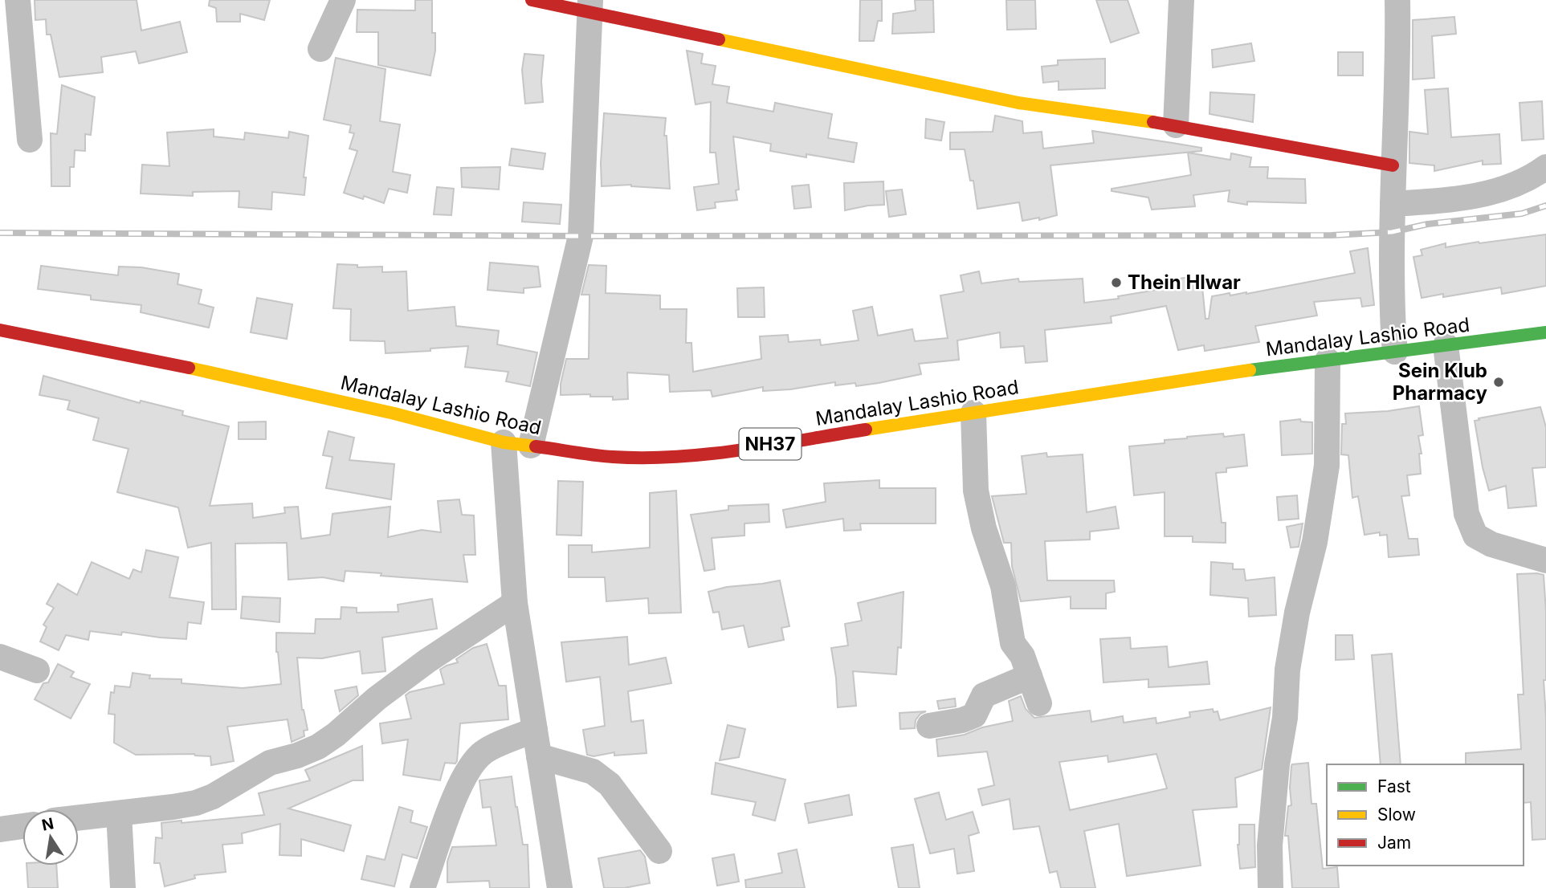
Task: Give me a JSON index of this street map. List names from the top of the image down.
{
  "streets": {
    "main road": ["Mandalay Lashio Road", "NH37"]
  },
  "places": ["Thein Hlwar", "Sein Klub Pharmacy"],
  "legend": ["Fast", "Slow", "Jam"],
  "north": "top"
}
